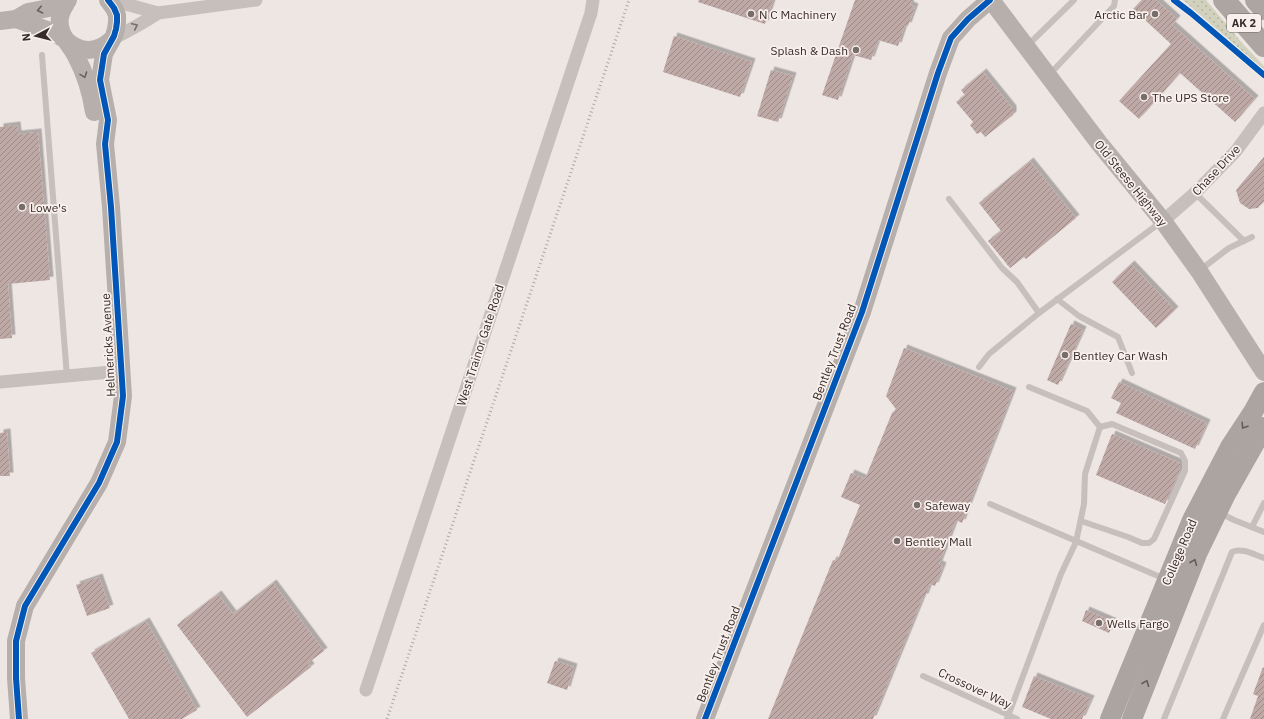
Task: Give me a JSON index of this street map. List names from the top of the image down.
{
  "streets": {
    "highway": ["AK 2"],
    "main road": ["College Road"],
    "street": [
      "Chase Drive",
      "Old Steese Highway",
      "Helmericks Avenue",
      "West Trainor Gate Road",
      "Bentley Trust Road"
    ],
    "lane": ["Crossover Way"]
  },
  "crossings": [
    ["Chase Drive", "Old Steese Highway"],
    ["Old Steese Highway", "Bentley Trust Road"]
  ],
  "places": [
    "N C Machinery",
    "Arctic Bar",
    "Splash & Dash",
    "The UPS Store",
    "Lowe's",
    "Bentley Car Wash",
    "Safeway",
    "Bentley Mall",
    "Wells Fargo"
  ],
  "north": "left"
}
